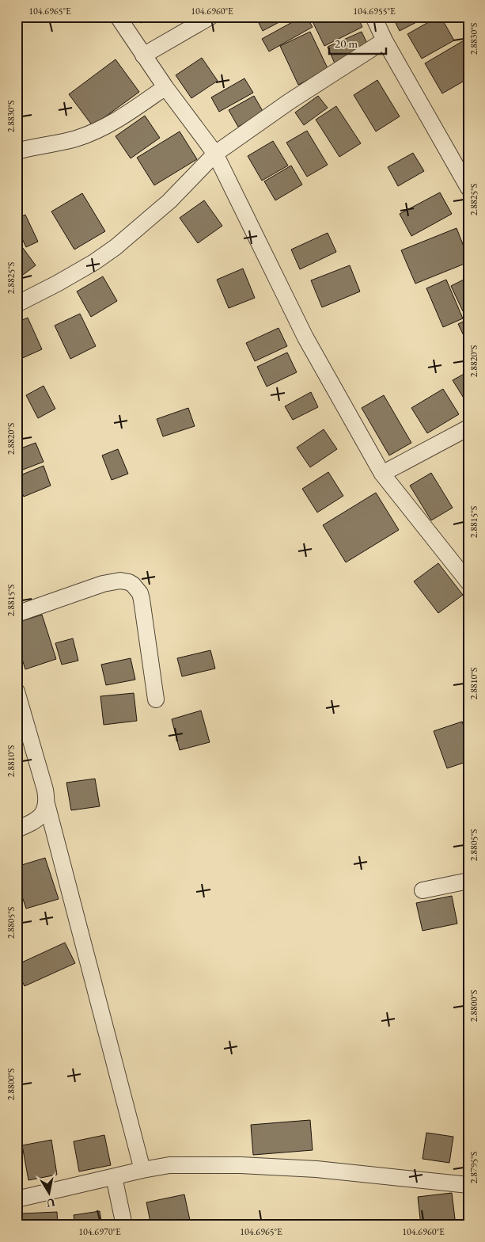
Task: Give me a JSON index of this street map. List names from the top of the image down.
{
  "scale_bar": "20 m",
  "north": "bottom",
  "coordinates": [
    "104.6965°E",
    "104.6960°E",
    "104.6955°E",
    "2.8830°S",
    "2.8825°S",
    "2.8820°S",
    "2.8815°S",
    "2.8810°S",
    "2.8805°S",
    "2.8800°S",
    "2.8795°S",
    "104.6970°E"
  ]
}
